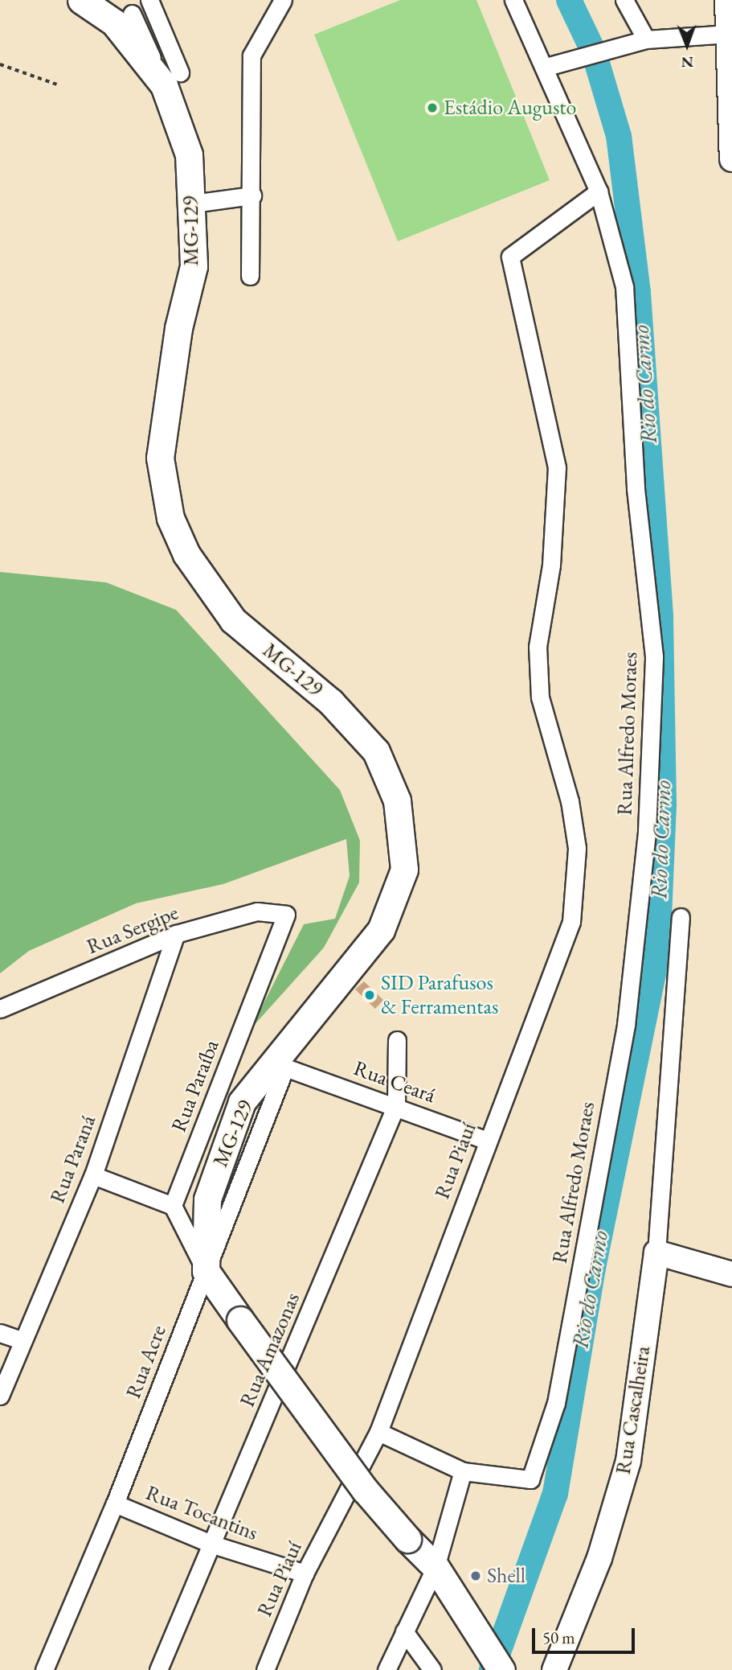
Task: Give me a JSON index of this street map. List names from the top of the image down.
{
  "streets": {
    "main road": ["MG-129"],
    "street": [
      "Rua Alfredo Moraes",
      "Rua Sergipe",
      "Rua Ceará",
      "Rua Paraíba",
      "Rua Paraná",
      "Rua Piauí",
      "Rua Amazonas",
      "Rua Acre",
      "Rua Cascalheira",
      "Rua Tocantins"
    ]
  },
  "crossings": [
    ["MG-129", "Rua Acre"],
    ["Rua Alfredo Moraes", "Rua Piauí"],
    ["Rua Sergipe", "Rua Paraíba"],
    ["Rua Sergipe", "Rua Paraná"],
    ["Rua Ceará", "Rua Piauí"],
    ["Rua Ceará", "Rua Amazonas"],
    ["Rua Ceará", "Rua Acre"],
    ["Rua Piauí", "Rua Tocantins"],
    ["Rua Amazonas", "Rua Tocantins"],
    ["Rua Acre", "Rua Tocantins"]
  ],
  "water": ["Rio do Carmo"],
  "places": ["Estádio Augusto", "SID Parafusos & Ferramentas", "Shell"],
  "scale_bar": "50 m",
  "north": "bottom"
}
